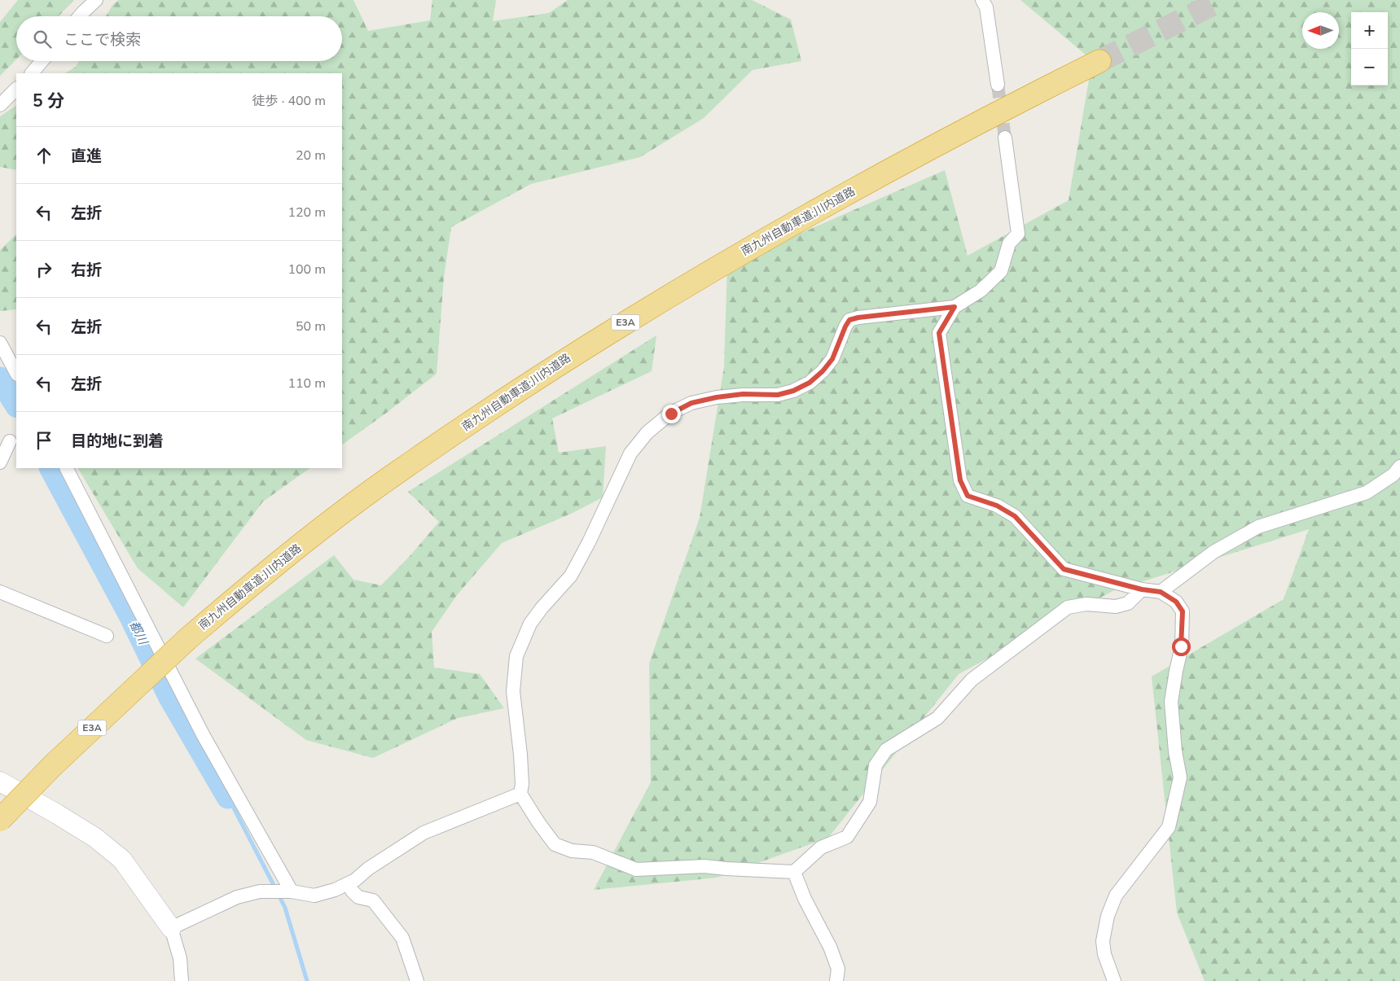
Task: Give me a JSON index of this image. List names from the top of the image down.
{
  "streets": {
    "highway": ["南九州自動車道;川内道路", "E3A"]
  },
  "water": ["都川"],
  "north": "left",
  "page": {
    "map_buttons": ["+", "−"],
    "search": "ここで検索",
    "heading": ["5 分", "徒歩 · 400 m"],
    "list": [
      ["直進", "20 m"],
      ["左折", "120 m"],
      ["右折", "100 m"],
      ["左折", "50 m"],
      ["左折", "110 m"],
      "目的地に到着"
    ]
  }
}
